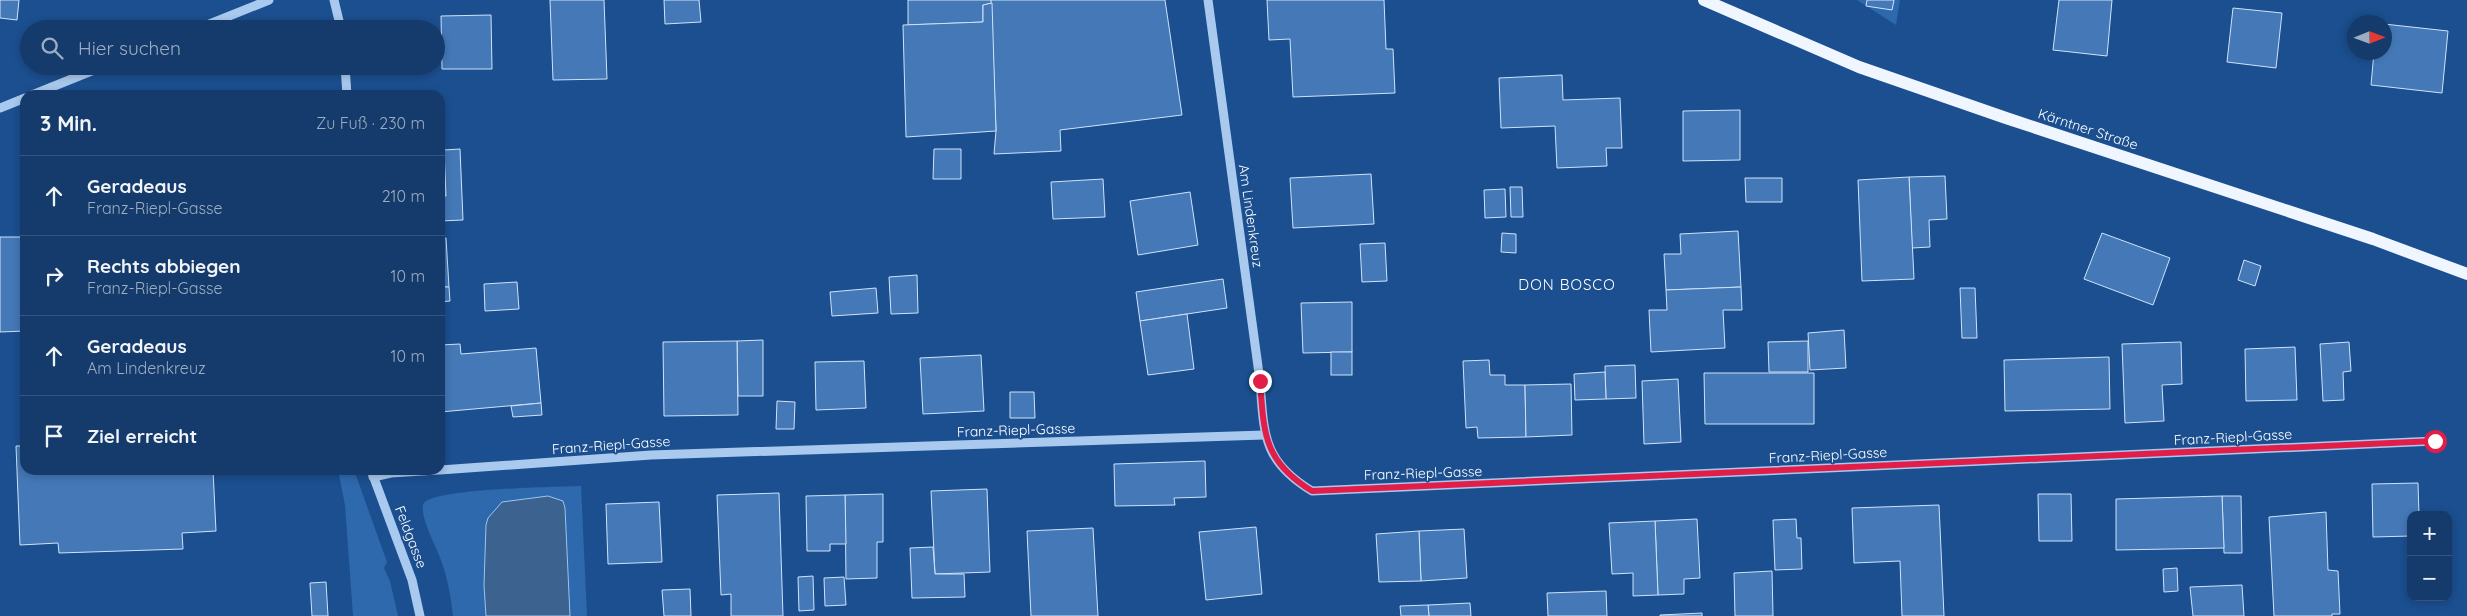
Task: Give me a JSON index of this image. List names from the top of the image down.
{
  "streets": {
    "main road": ["Kärntner Straße"],
    "street": ["Am Lindenkreuz", "Franz-Riepl-Gasse", "Feldgasse"]
  },
  "crossings": [
    ["Am Lindenkreuz", "Franz-Riepl-Gasse"]
  ],
  "districts": ["DON BOSCO"],
  "north": "right",
  "page": {
    "search": "Hier suchen",
    "heading": ["3 Min.", "Zu Fuß · 230 m"],
    "list": [
      ["Geradeaus", "Franz-Riepl-Gasse", "210 m"],
      ["Rechts abbiegen", "Franz-Riepl-Gasse", "10 m"],
      ["Geradeaus", "Am Lindenkreuz", "10 m"],
      "Ziel erreicht"
    ],
    "map_buttons": ["+", "−"]
  }
}
